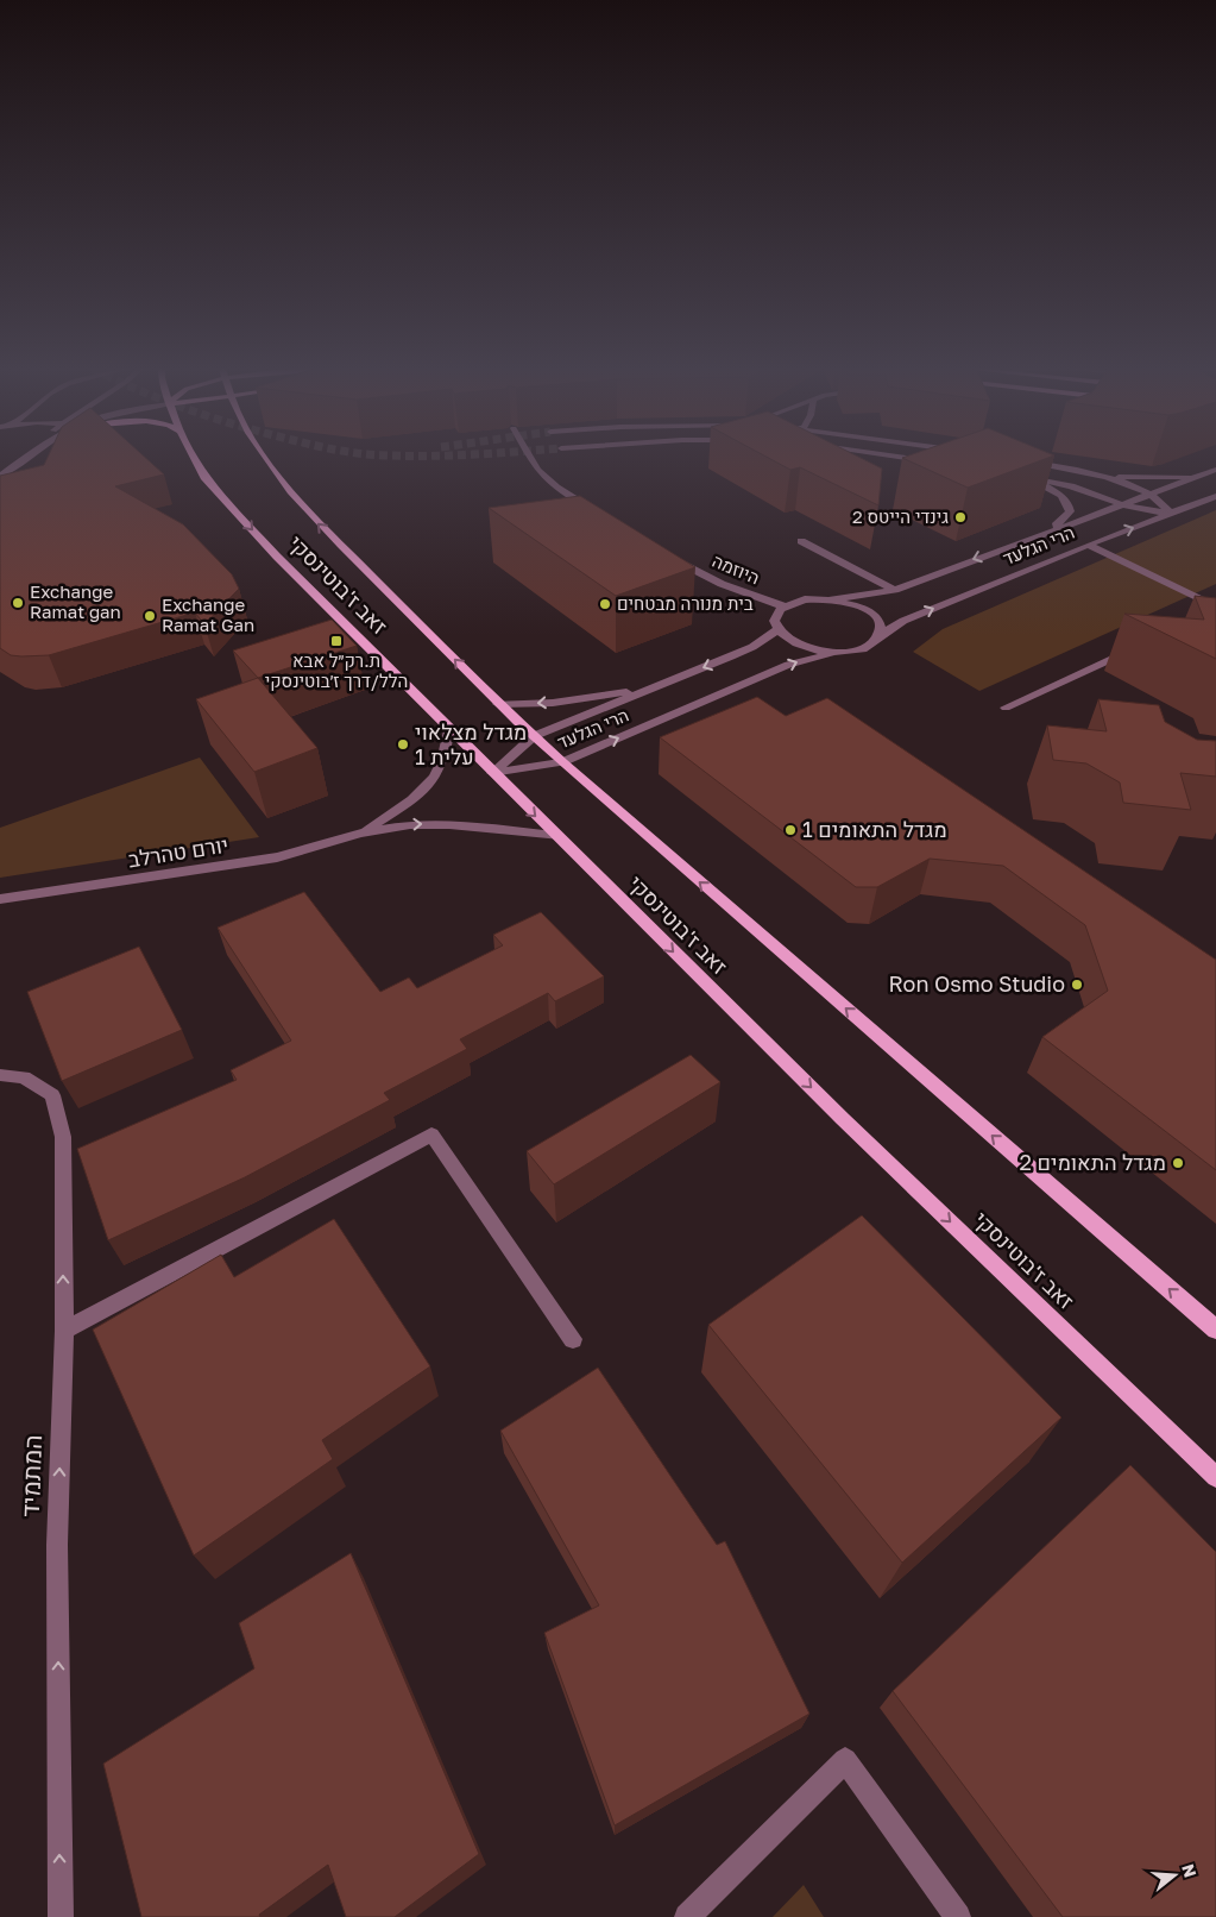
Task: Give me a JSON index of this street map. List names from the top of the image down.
{
  "streets": {
    "main road": ["זאב ז'בוטינסקי"],
    "street": [
      "הרי הגלעד",
      "היוזמה",
      "יורם טהרלב",
      "המתמיד"
    ]
  },
  "crossings": [
    ["הרי הגלעד", "זאב ז'בוטינסקי"],
    ["זאב ז'בוטינסקי", "יורם טהרלב"]
  ],
  "one_way": ["המתמיד"],
  "places": {
    "other": [
      "גינדי הייטס 2",
      "Exchange Ramat gan",
      "בית מנורה מבטחים",
      "Exchange Ramat Gan",
      "מגדל מצלאוי עלית 1",
      "מגדל התאומים 1",
      "Ron Osmo Studio",
      "מגדל התאומים 2"
    ],
    "transit": ["ת.רק״ל אבא הלל/דרך ז׳בוטינסקי"]
  },
  "north": "right"
}
